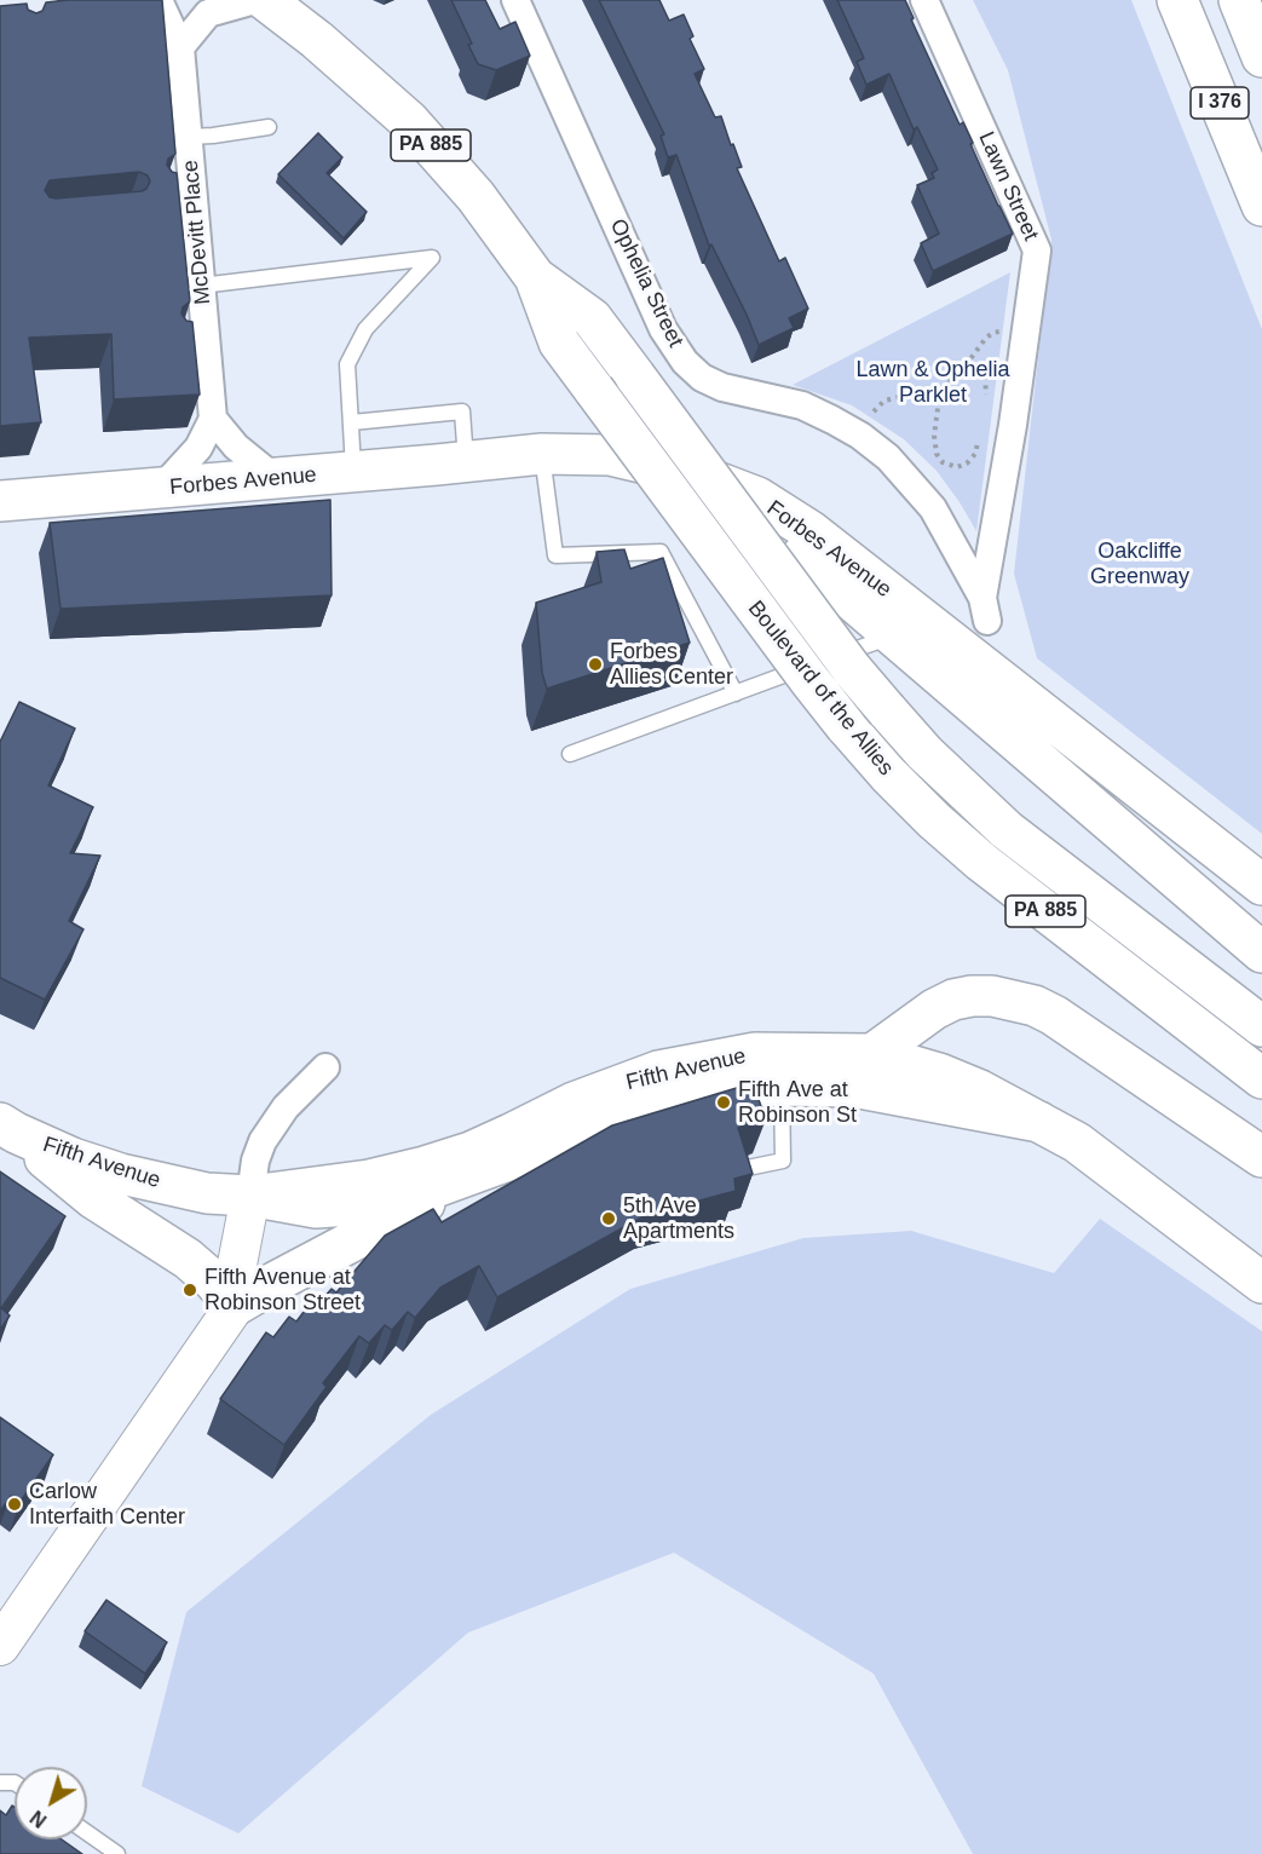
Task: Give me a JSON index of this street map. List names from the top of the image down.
{
  "streets": {
    "main road": [
      "I 376",
      "PA 885",
      "Forbes Avenue",
      "Boulevard of the Allies",
      "Fifth Avenue"
    ],
    "street": ["Lawn Street", "McDevitt Place", "Ophelia Street"]
  },
  "crossings": [
    ["Lawn Street", "Ophelia Street"]
  ],
  "parks": ["Lawn & Ophelia Parklet", "Oakcliffe Greenway"],
  "places": [
    "Forbes Allies Center",
    "Fifth Ave at Robinson St",
    "5th Ave Apartments",
    "Fifth Avenue at Robinson Street",
    "Carlow Interfaith Center"
  ],
  "north": "bottom left"
}
